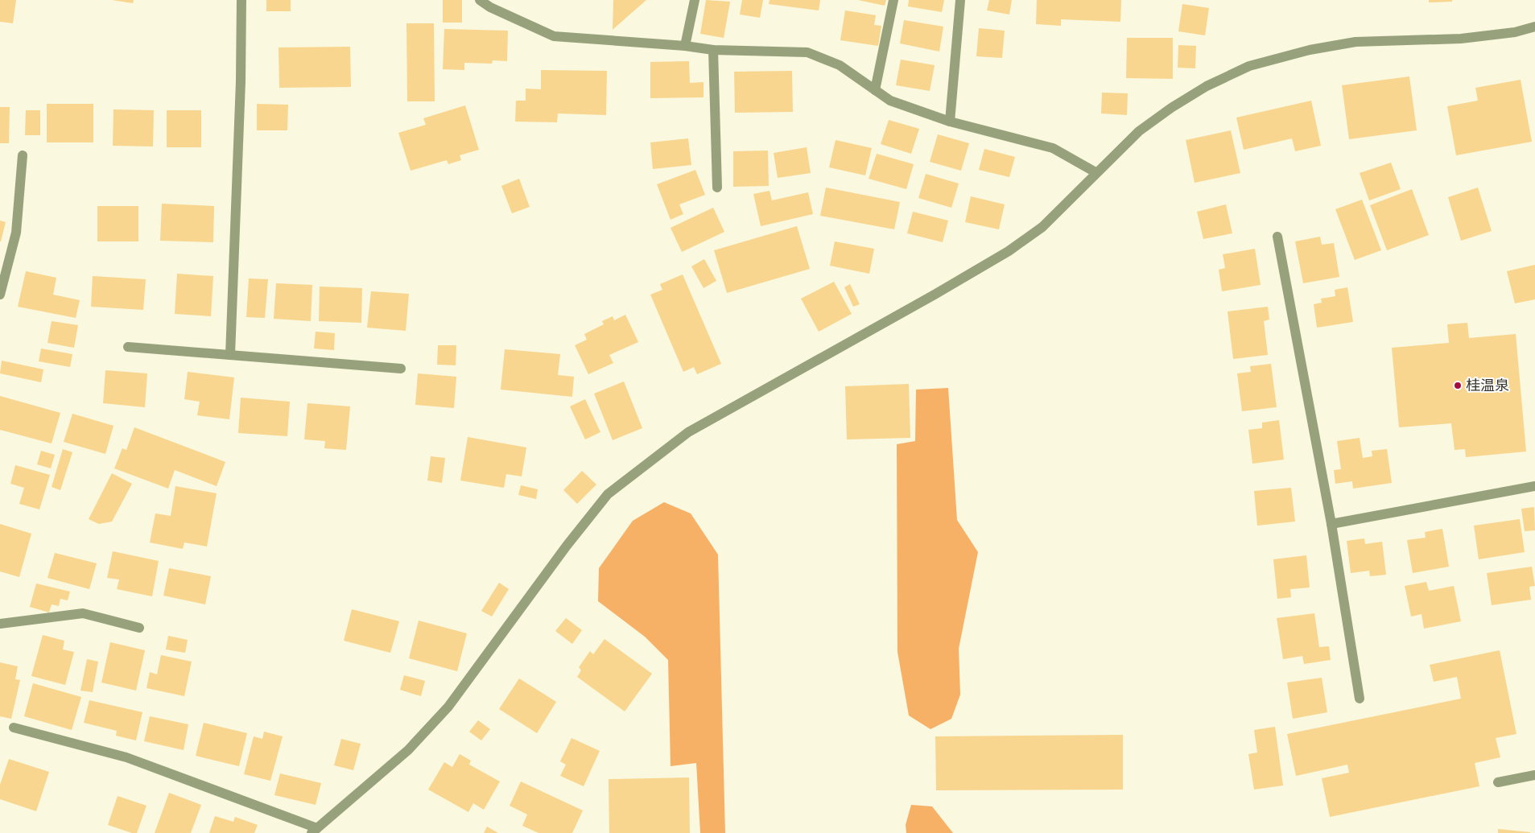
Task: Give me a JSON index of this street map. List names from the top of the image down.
{
  "places": ["桂温泉"]
}
